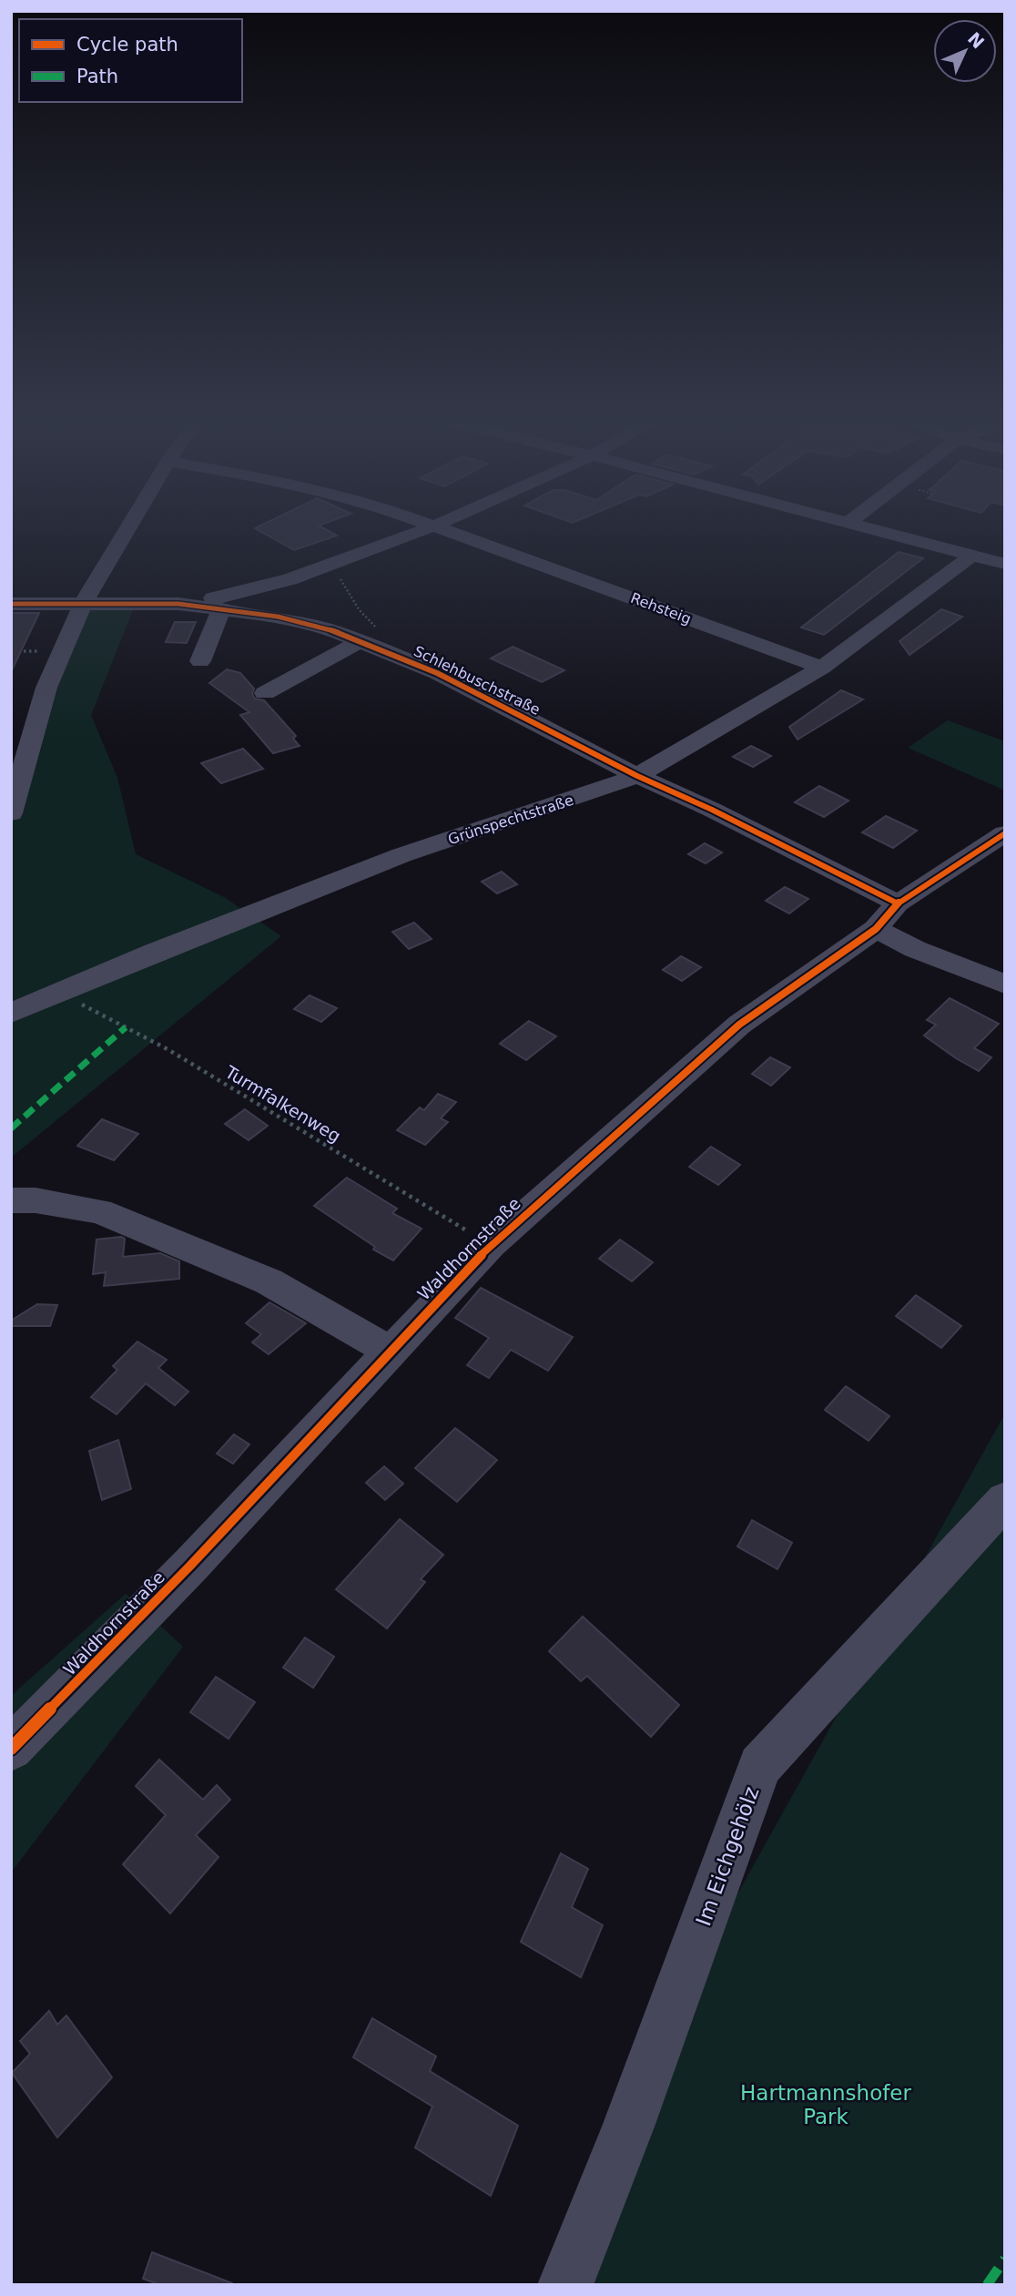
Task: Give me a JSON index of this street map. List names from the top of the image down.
{
  "streets": {
    "street": [
      "Rehsteig",
      "Schlehbuschstraße",
      "Grünspechtstraße",
      "Waldhornstraße",
      "Im Eichgehölz"
    ],
    "path": ["Turmfalkenweg"]
  },
  "crossings": [
    ["Rehsteig", "Grünspechtstraße"],
    ["Schlehbuschstraße", "Grünspechtstraße"],
    ["Schlehbuschstraße", "Waldhornstraße"],
    ["Grünspechtstraße", "Turmfalkenweg"],
    ["Turmfalkenweg", "Waldhornstraße"]
  ],
  "parks": ["Hartmannshofer Park"],
  "legend": ["Cycle path", "Path"],
  "north": "top right"
}
